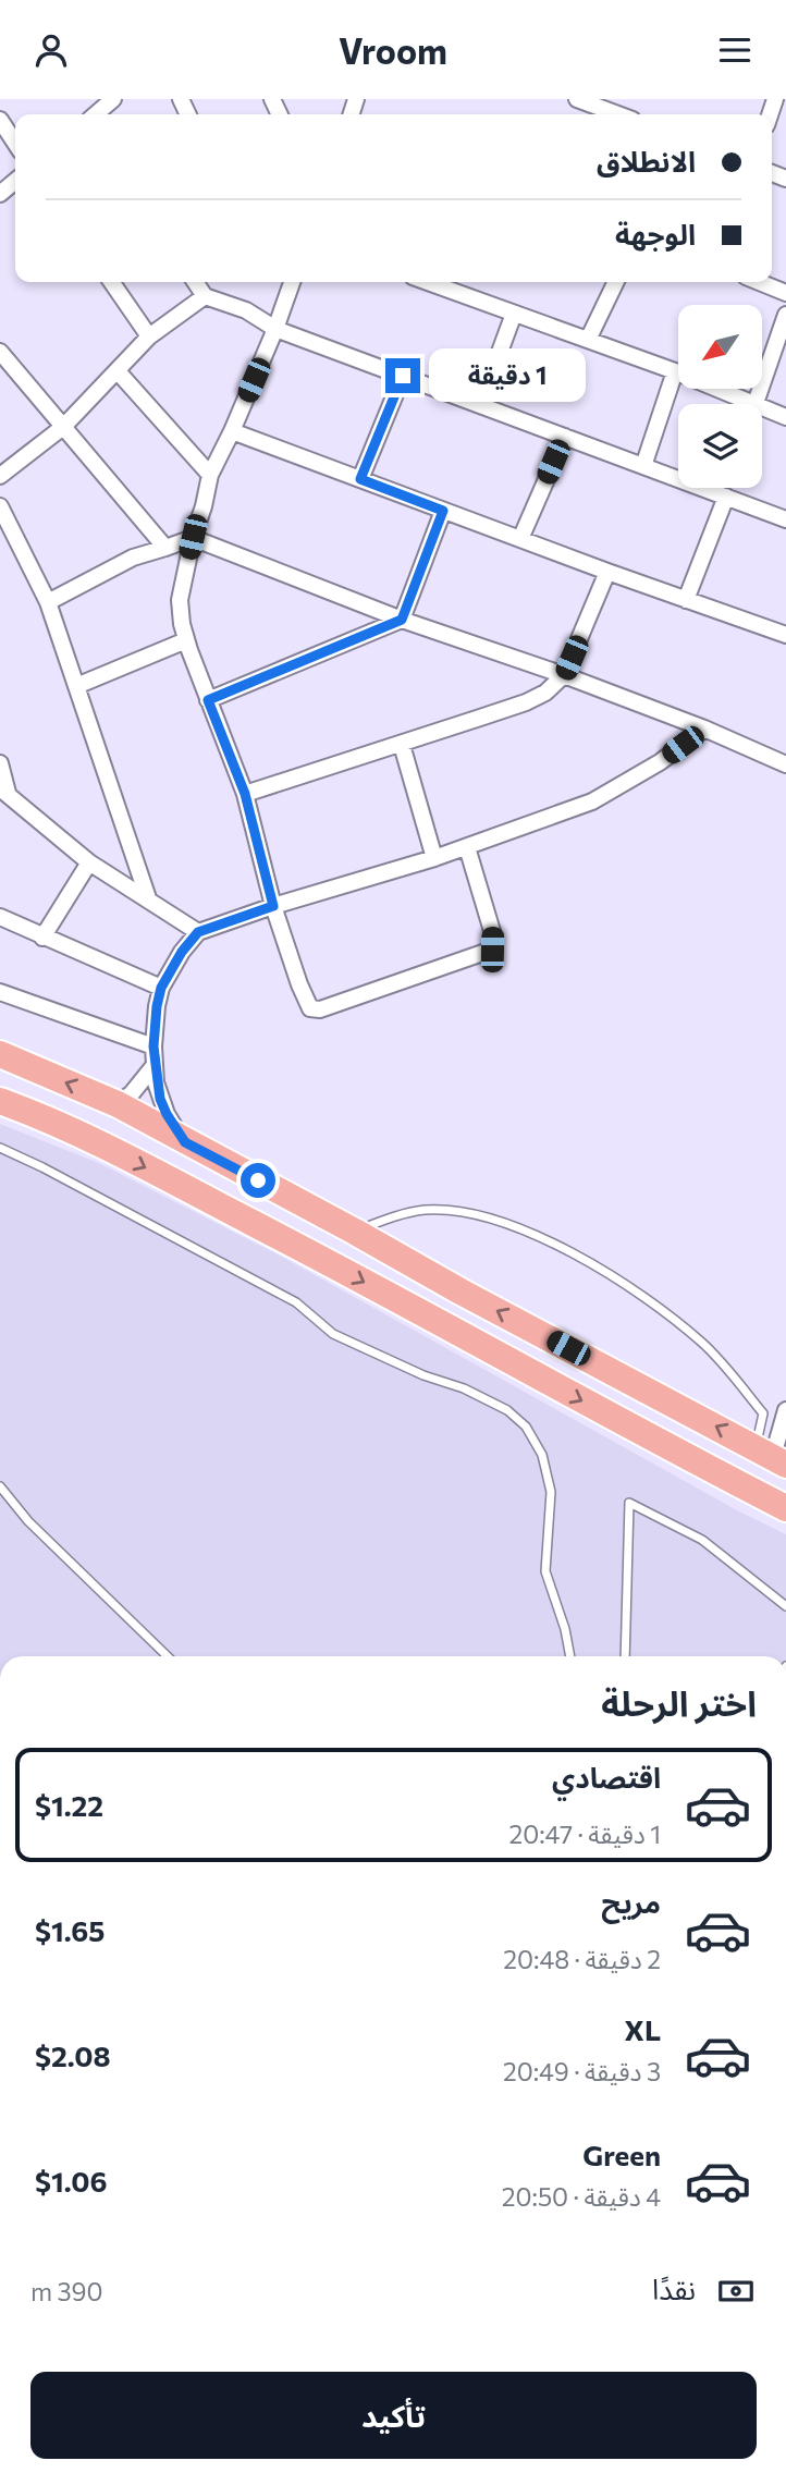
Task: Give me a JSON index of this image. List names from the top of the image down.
{
  "north": "bottom left",
  "page": {
    "header": "Vroom",
    "banner": ["الانطلاق", "الوجهة"],
    "bubble": "1 دقيقة",
    "heading": "اختر الرحلة",
    "list": [
      {
        "name": "اقتصادي",
        "note": "1 دقيقة · 20:47",
        "value": "$1.22"
      },
      {
        "name": "مريح",
        "note": "2 دقيقة · 20:48",
        "value": "$1.65"
      },
      {
        "name": "XL",
        "note": "3 دقيقة · 20:49",
        "value": "$2.08"
      },
      {
        "name": "Green",
        "note": "4 دقيقة · 20:50",
        "value": "$1.06"
      }
    ],
    "pay": ["نقدًا", "390 m"],
    "buttons": "تأكيد"
  }
}
